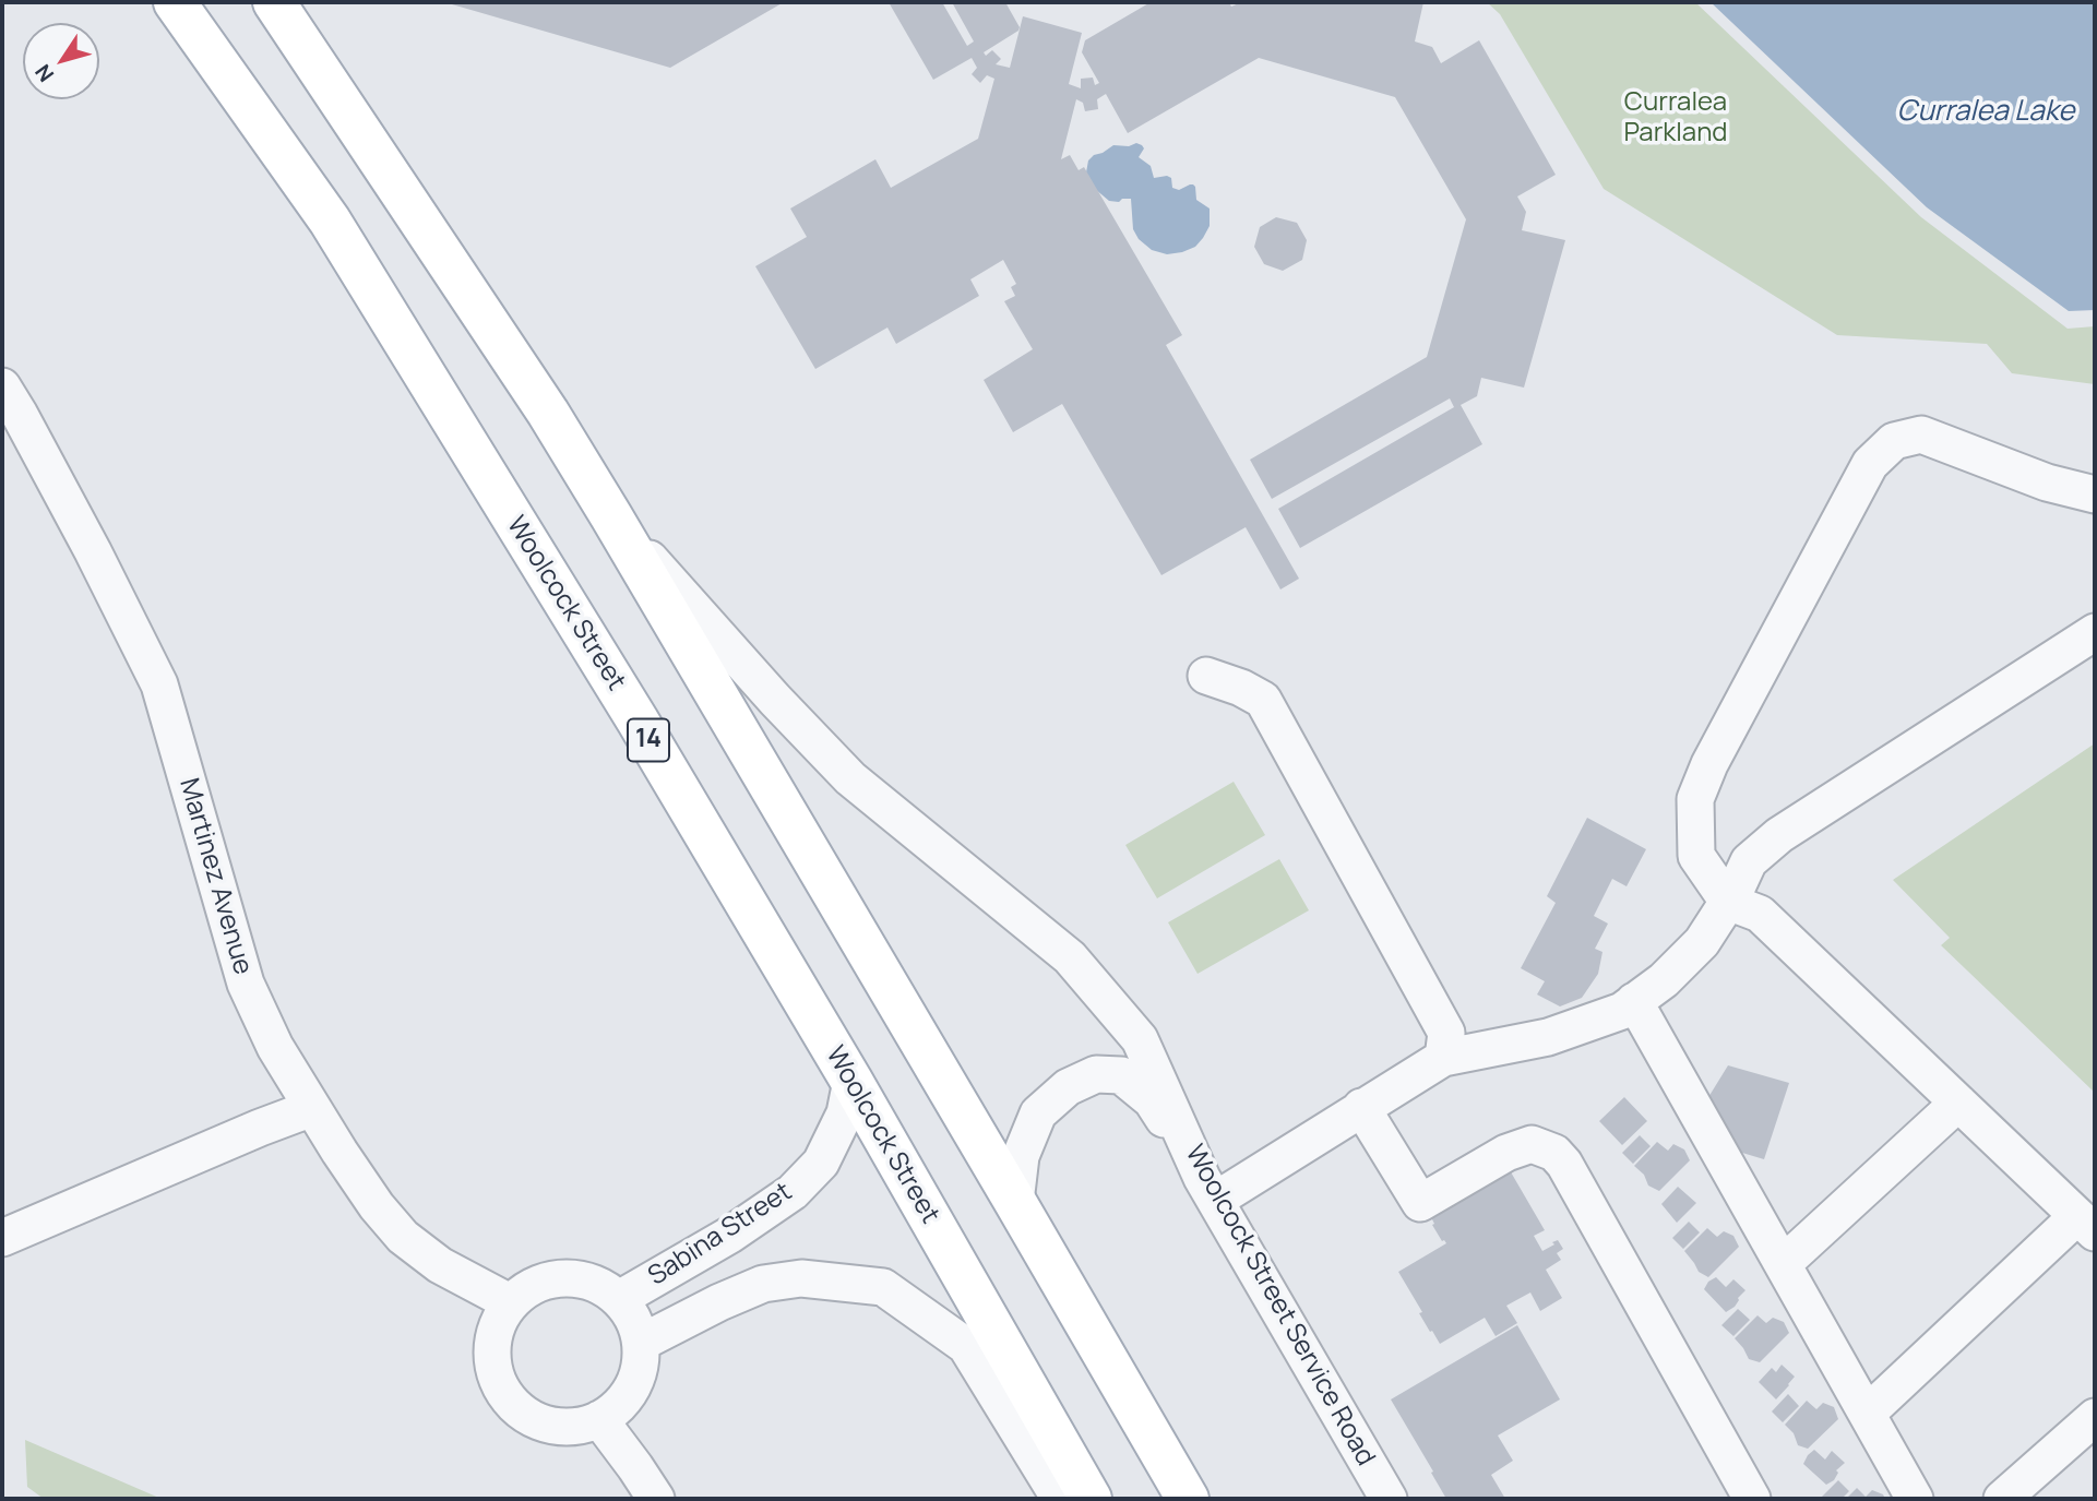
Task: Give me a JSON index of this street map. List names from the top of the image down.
{
  "streets": {
    "main road": ["Woolcock Street", "14"],
    "street": ["Martinez Avenue", "Sabina Street", "Woolcock Street Service Road"]
  },
  "crossings": [
    ["Woolcock Street", "Sabina Street"],
    ["Martinez Avenue", "Sabina Street"]
  ],
  "water": ["Curralea Lake"],
  "parks": ["Curralea Parkland"],
  "north": "bottom left"
}
